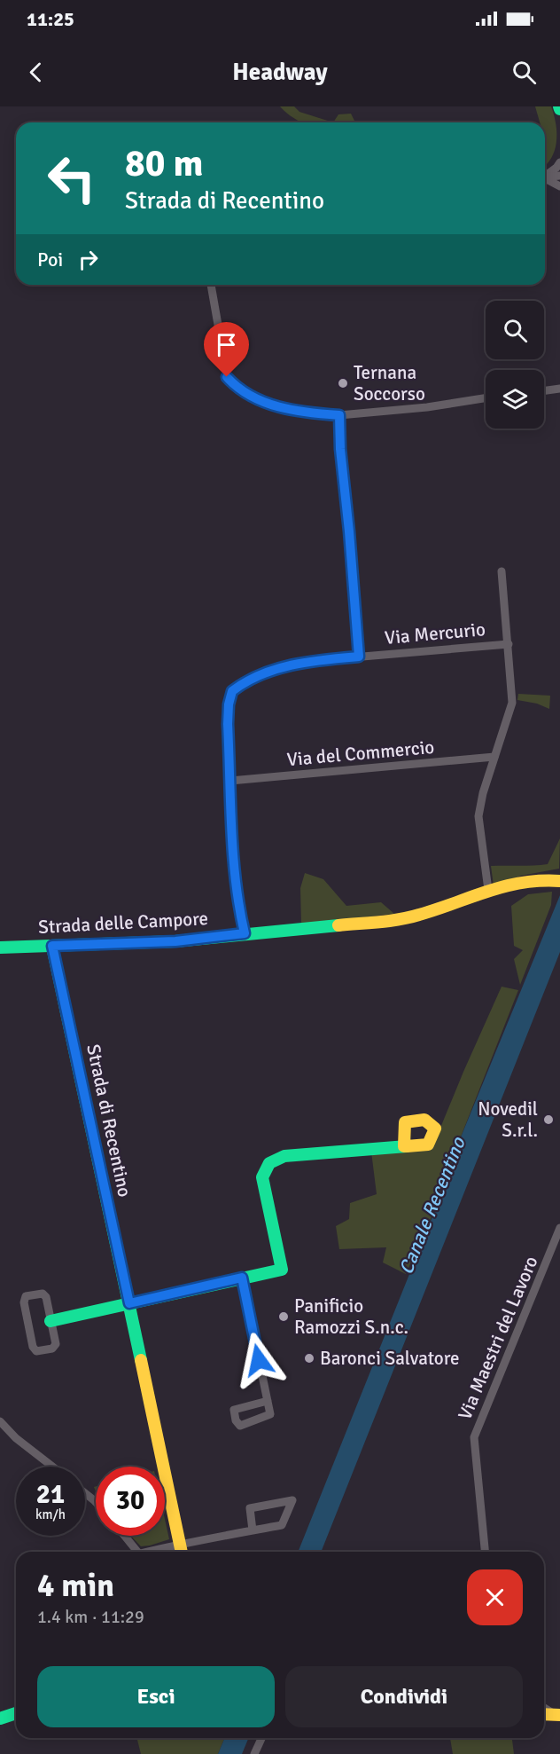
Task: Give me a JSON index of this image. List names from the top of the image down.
{
  "streets": {
    "street": [
      "Via Mercurio",
      "Via del Commercio",
      "Strada delle Campore",
      "Strada di Recentino",
      "Via Maestri del Lavoro"
    ]
  },
  "crossings": [
    ["Via Mercurio", "Via del Commercio"],
    ["Via Mercurio", "Strada delle Campore"],
    ["Strada delle Campore", "Strada di Recentino"]
  ],
  "water": ["Canale Recentino"],
  "places": [
    "Ternana Soccorso",
    "Novedil S.r.l.",
    "Panificio Ramozzi S.n.c.",
    "Baronci Salvatore"
  ],
  "page": {
    "status": "11:25",
    "header": "Headway",
    "turn": ["80 m", "Strada di Recentino"],
    "then": "Poi",
    "speed": "21 km/h",
    "limit": "30",
    "heading": ["4 min", "1.4 km · 11:29"],
    "buttons": ["Esci", "Condividi"]
  }
}
